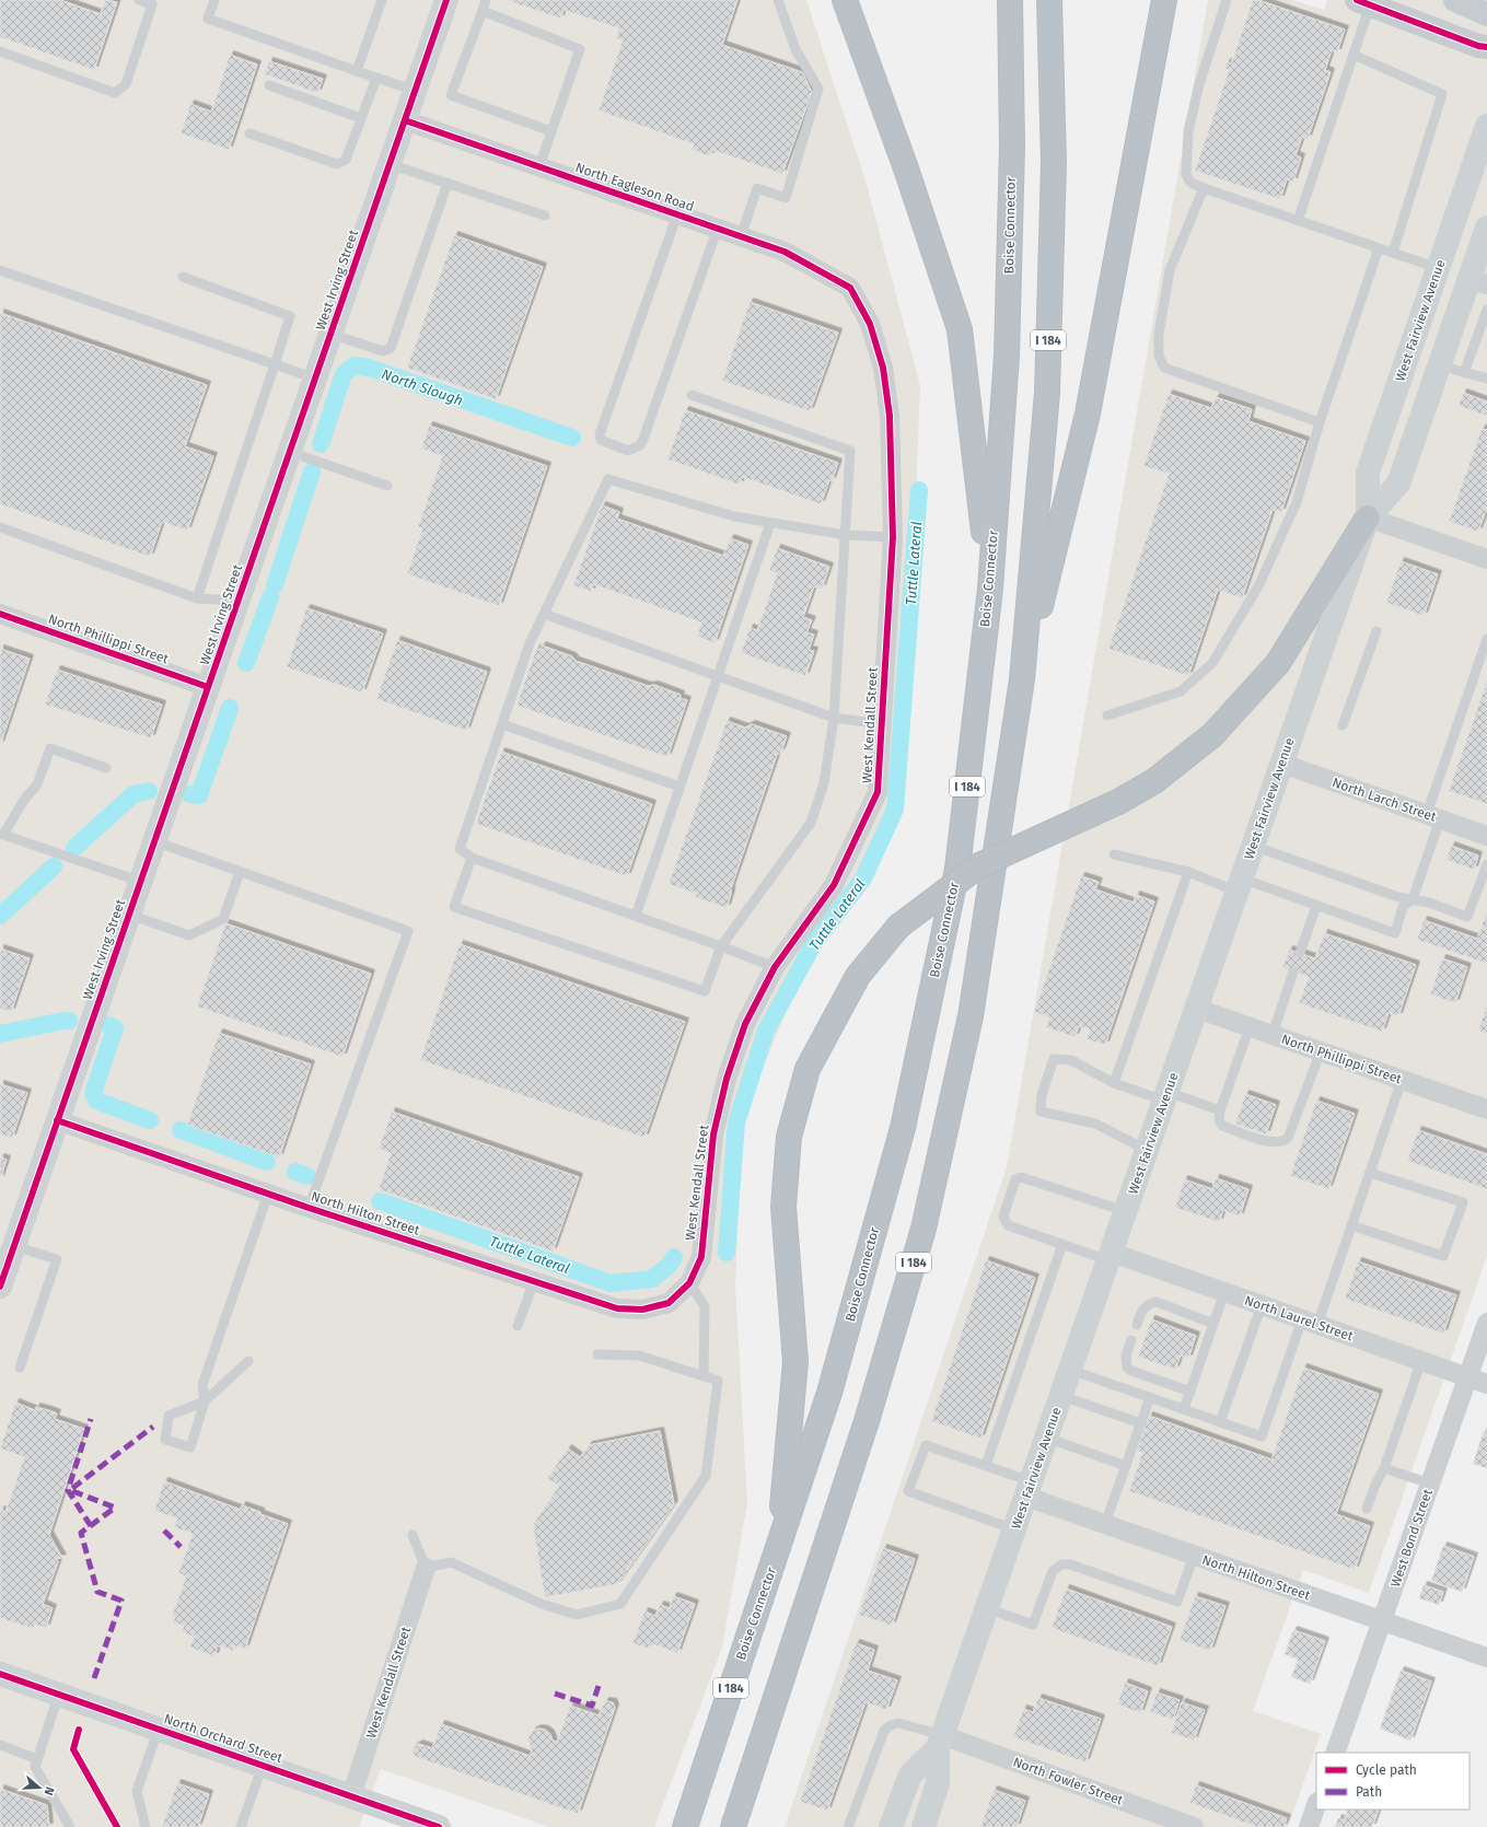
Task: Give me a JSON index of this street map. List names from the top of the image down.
{
  "streets": {
    "highway": ["Boise Connector", "I 184"],
    "main road": ["West Irving Street", "West Fairview Avenue", "North Orchard Street"],
    "street": [
      "North Eagleson Road",
      "North Phillippi Street",
      "West Kendall Street",
      "North Larch Street",
      "North Hilton Street",
      "North Laurel Street",
      "West Bond Street",
      "North Fowler Street"
    ]
  },
  "crossings": [
    ["North Eagleson Road", "West Irving Street"],
    ["North Eagleson Road", "West Kendall Street"],
    ["West Irving Street", "North Phillippi Street"],
    ["West Irving Street", "North Hilton Street"],
    ["West Fairview Avenue", "North Phillippi Street"],
    ["West Fairview Avenue", "North Larch Street"],
    ["West Fairview Avenue", "North Hilton Street"],
    ["West Fairview Avenue", "North Laurel Street"],
    ["West Fairview Avenue", "North Fowler Street"],
    ["West Kendall Street", "North Hilton Street"],
    ["West Kendall Street", "North Orchard Street"],
    ["North Hilton Street", "West Bond Street"],
    ["North Laurel Street", "West Bond Street"]
  ],
  "water": ["North Slough", "Tuttle Lateral"],
  "legend": ["Cycle path", "Path"],
  "north": "right"
}
